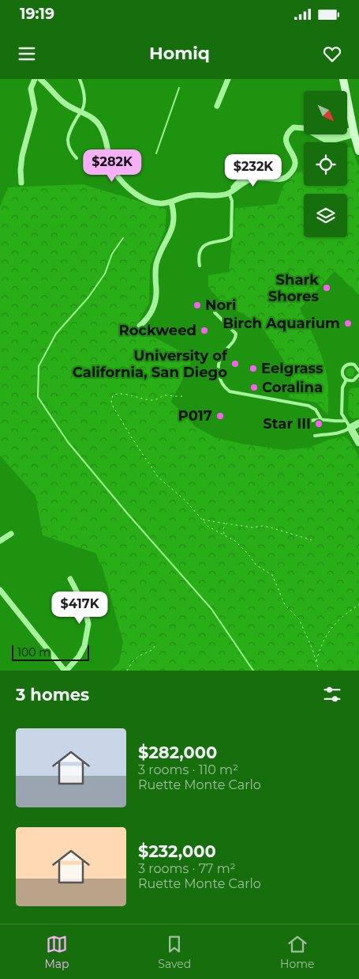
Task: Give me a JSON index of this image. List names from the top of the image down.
{
  "places": [
    "Shark Shores",
    "Nori",
    "Birch Aquarium",
    "Rockweed",
    "University of California, San Diego",
    "Eelgrass",
    "Coralina",
    "P017",
    "Star III"
  ],
  "scale_bar": "100 m",
  "north": "bottom right",
  "page": {
    "status": "19:19",
    "header": "Homiq",
    "price": ["$282K", "$232K", "$417K"],
    "scale": "100 m",
    "heading": "3 homes",
    "list": [
      {
        "name": "$282,000",
        "note": "3 rooms · 110 m² · Ruette Monte Carlo"
      },
      {
        "name": "$232,000",
        "note": "3 rooms · 77 m² · Ruette Monte Carlo"
      }
    ],
    "tabs": ["Map", "Saved", "Home"]
  }
}
